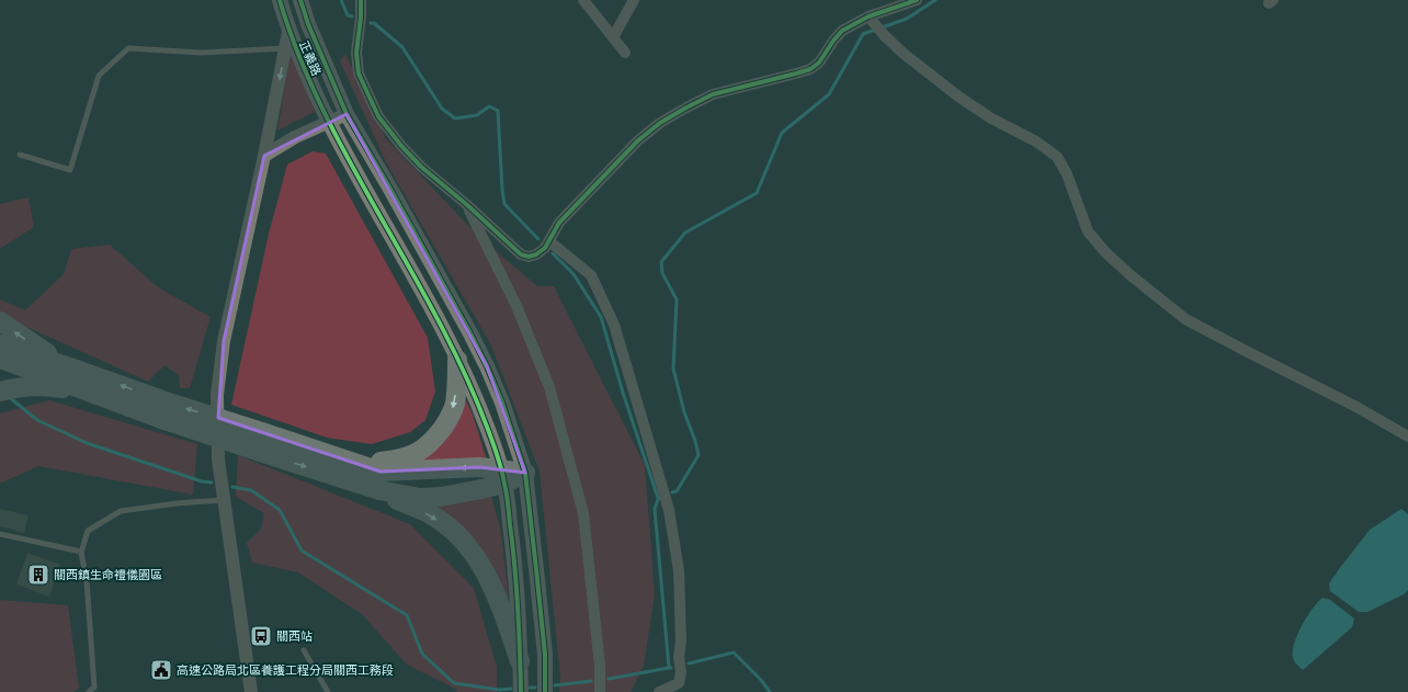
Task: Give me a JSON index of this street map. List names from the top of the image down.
{
  "streets": {
    "main road": ["正義路"]
  },
  "places": {
    "building": ["關西鎮生命禮儀園區"],
    "bus stop": ["關西站"],
    "public building": ["高速公路局北區養護工程分局關西工務段"]
  }
}
